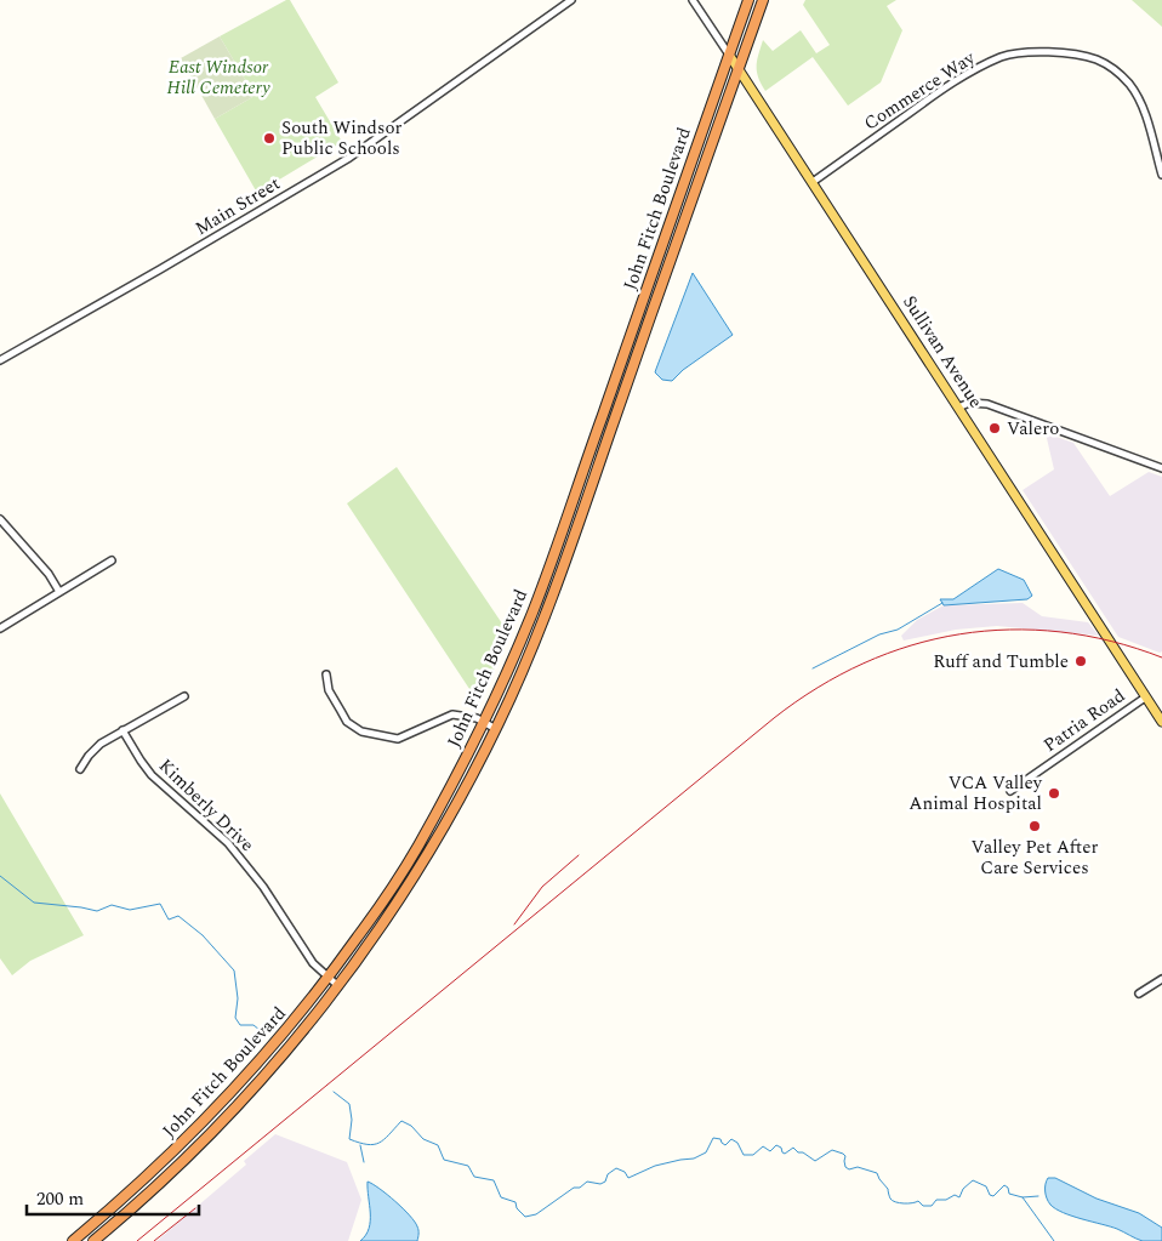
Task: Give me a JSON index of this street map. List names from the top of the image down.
{
  "streets": {
    "highway": ["John Fitch Boulevard"],
    "main road": ["Sullivan Avenue"],
    "street": [
      "Commerce Way",
      "Main Street",
      "Patria Road",
      "Kimberly Drive"
    ]
  },
  "crossings": [
    ["Commerce Way", "Sullivan Avenue"],
    ["John Fitch Boulevard", "Sullivan Avenue"],
    ["John Fitch Boulevard", "Kimberly Drive"],
    ["Sullivan Avenue", "Patria Road"]
  ],
  "parks": ["East Windsor Hill Cemetery"],
  "places": [
    "South Windsor Public Schools",
    "Valero",
    "Ruff and Tumble",
    "VCA Valley Animal Hospital",
    "Valley Pet After Care Services"
  ],
  "scale_bar": "200 m"
}
